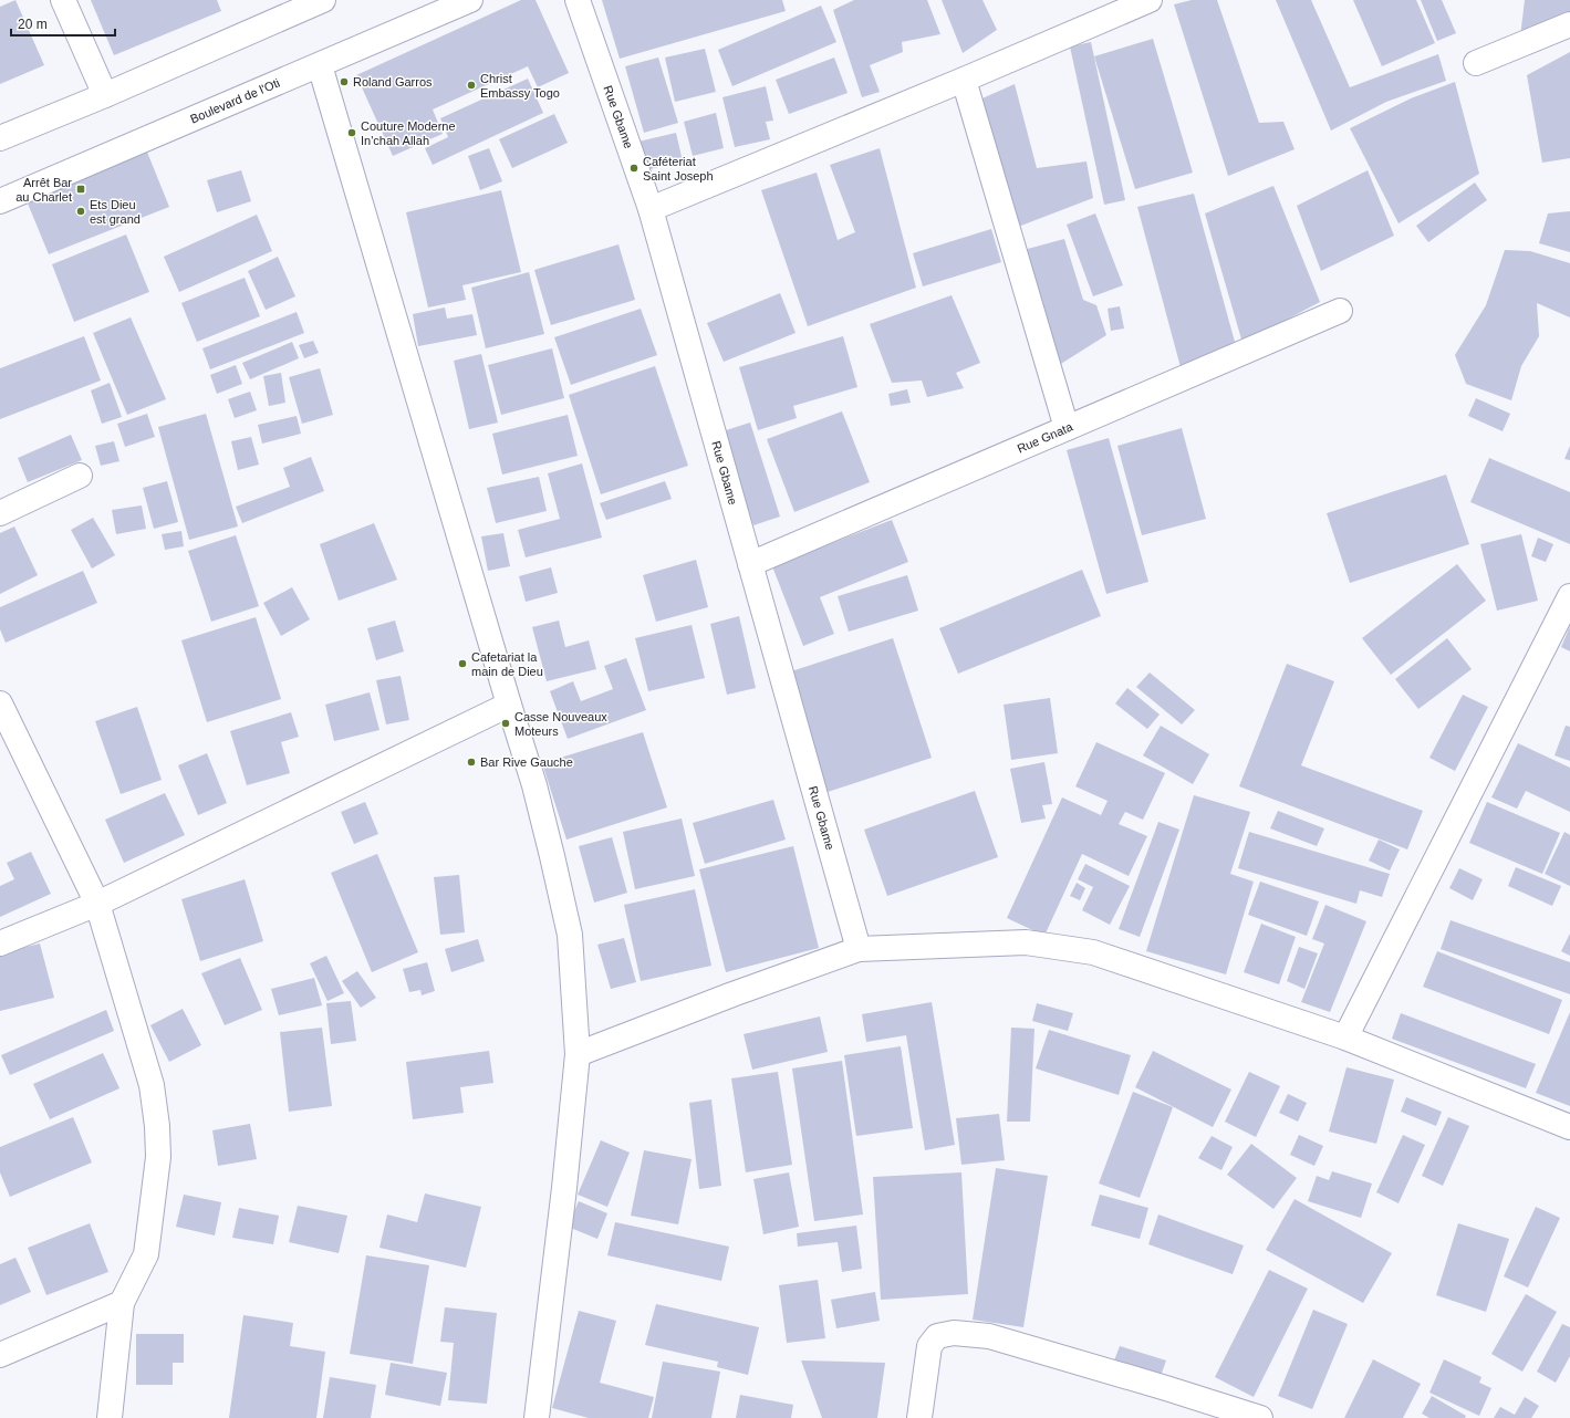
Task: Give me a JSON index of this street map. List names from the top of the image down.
{
  "streets": {
    "street": ["Boulevard de l'Oti", "Rue Gbame", "Rue Gnata"]
  },
  "crossings": [
    ["Rue Gbame", "Rue Gnata"]
  ],
  "places": {
    "other": [
      "Roland Garros",
      "Christ Embassy Togo",
      "Couture Moderne In'chah Allah",
      "Caféteriat Saint Joseph",
      "Ets Dieu est grand",
      "Cafetariat la main de Dieu",
      "Casse Nouveaux Moteurs",
      "Bar Rive Gauche"
    ],
    "transit": ["Arrêt Bar au Charlet"]
  },
  "scale_bar": "20 m"
}
